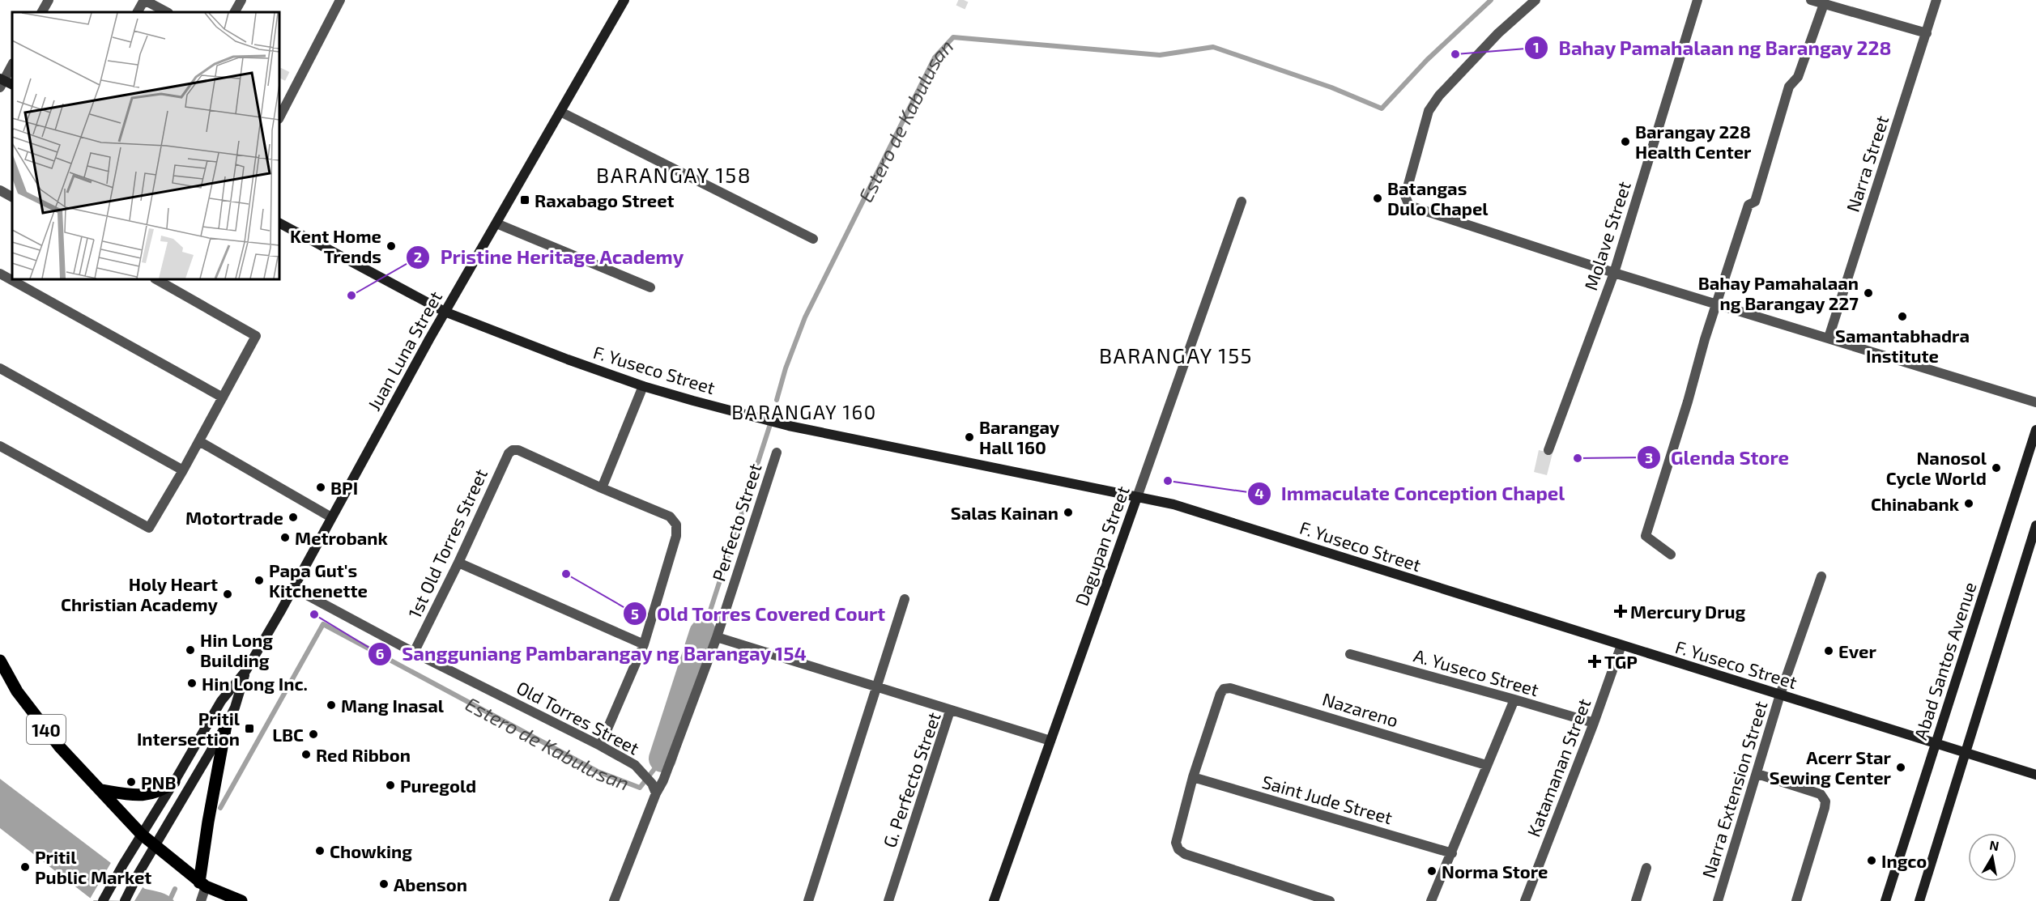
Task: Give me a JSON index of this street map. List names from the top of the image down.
{
  "streets": {
    "main road": ["140"],
    "street": [
      "Narra Street",
      "Molave Street",
      "Juan Luna Street",
      "F. Yuseco Street",
      "Perfecto Street",
      "1st Old Torres Street",
      "Dagupan Street",
      "Abad Santos Avenue",
      "A. Yuseco Street",
      "Nazareno",
      "Old Torres Street",
      "Katamanan Street",
      "G. Perfecto Street",
      "Narra Extension Street",
      "Saint Jude Street"
    ]
  },
  "crossings": [
    ["Juan Luna Street", "F. Yuseco Street"],
    ["Juan Luna Street", "Old Torres Street"],
    ["Juan Luna Street", "140"],
    ["F. Yuseco Street", "Dagupan Street"],
    ["F. Yuseco Street", "Abad Santos Avenue"],
    ["F. Yuseco Street", "Katamanan Street"],
    ["F. Yuseco Street", "Narra Extension Street"],
    ["Perfecto Street", "Old Torres Street"],
    ["1st Old Torres Street", "Old Torres Street"],
    ["Dagupan Street", "G. Perfecto Street"],
    ["A. Yuseco Street", "Katamanan Street"],
    ["Nazareno", "Saint Jude Street"]
  ],
  "districts": ["BARANGAY 158", "BARANGAY 155", "BARANGAY 160"],
  "water": ["Estero de Kabulusan"],
  "places": {
    "other": [
      "Bahay Pamahalaan ng Barangay 228",
      "Barangay 228 Health Center",
      "Batangas Dulo Chapel",
      "Kent Home Trends",
      "Bahay Pamahalaan ng Barangay 227",
      "Pristine Heritage Academy",
      "Samantabhadra Institute",
      "Barangay Hall 160",
      "Glenda Store",
      "Nanosol Cycle World",
      "Immaculate Conception Chapel",
      "BPI",
      "Chinabank",
      "Salas Kainan",
      "Motortrade",
      "Metrobank",
      "Old Torres Covered Court",
      "Papa Gut's Kitchenette",
      "Holy Heart Christian Academy",
      "Sangguniang Pambarangay ng Barangay 154",
      "Hin Long Building",
      "Ever",
      "Hin Long Inc.",
      "Mang Inasal",
      "LBC",
      "Red Ribbon",
      "Acerr Star Sewing Center",
      "PNB",
      "Puregold",
      "Chowking",
      "Ingco",
      "Pritil Public Market",
      "Norma Store",
      "Abenson"
    ],
    "transit": ["Raxabago Street", "Pritil Intersection"],
    "health": ["Mercury Drug", "TGP"]
  },
  "north": "top"
}
